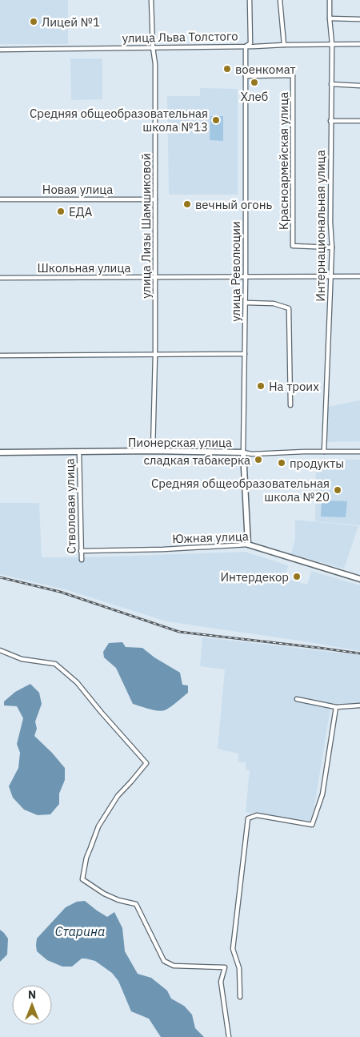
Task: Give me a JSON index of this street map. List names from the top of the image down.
{
  "streets": {
    "street": [
      "улица Льва Толстого",
      "Красноармейская улица",
      "Новая улица",
      "улица Лизы Шамшиковой",
      "Интернациональная улица",
      "Школьная улица",
      "улица Революции",
      "Пионерская улица",
      "Стволовая улица",
      "Южная улица"
    ]
  },
  "crossings": [
    ["улица Льва Толстого", "улица Лизы Шамшиковой"],
    ["улица Льва Толстого", "Интернациональная улица"],
    ["улица Льва Толстого", "улица Революции"],
    ["Красноармейская улица", "Интернациональная улица"],
    ["Красноармейская улица", "улица Революции"],
    ["Новая улица", "улица Лизы Шамшиковой"],
    ["улица Лизы Шамшиковой", "Школьная улица"],
    ["улица Лизы Шамшиковой", "Пионерская улица"],
    ["Интернациональная улица", "Школьная улица"],
    ["Интернациональная улица", "Пионерская улица"],
    ["Школьная улица", "улица Революции"],
    ["улица Революции", "Пионерская улица"],
    ["улица Революции", "Южная улица"],
    ["Пионерская улица", "Стволовая улица"],
    ["Стволовая улица", "Южная улица"]
  ],
  "water": ["Cтарина"],
  "places": [
    "Лицей №1",
    "военкомат",
    "Хлеб",
    "Средняя общеобразовательная школа №13",
    "вечный огонь",
    "ЕДА",
    "На троих",
    "сладкая табакерка",
    "продукты",
    "Средняя общеобразовательная школа №20",
    "Интердекор"
  ],
  "north": "top"
}
